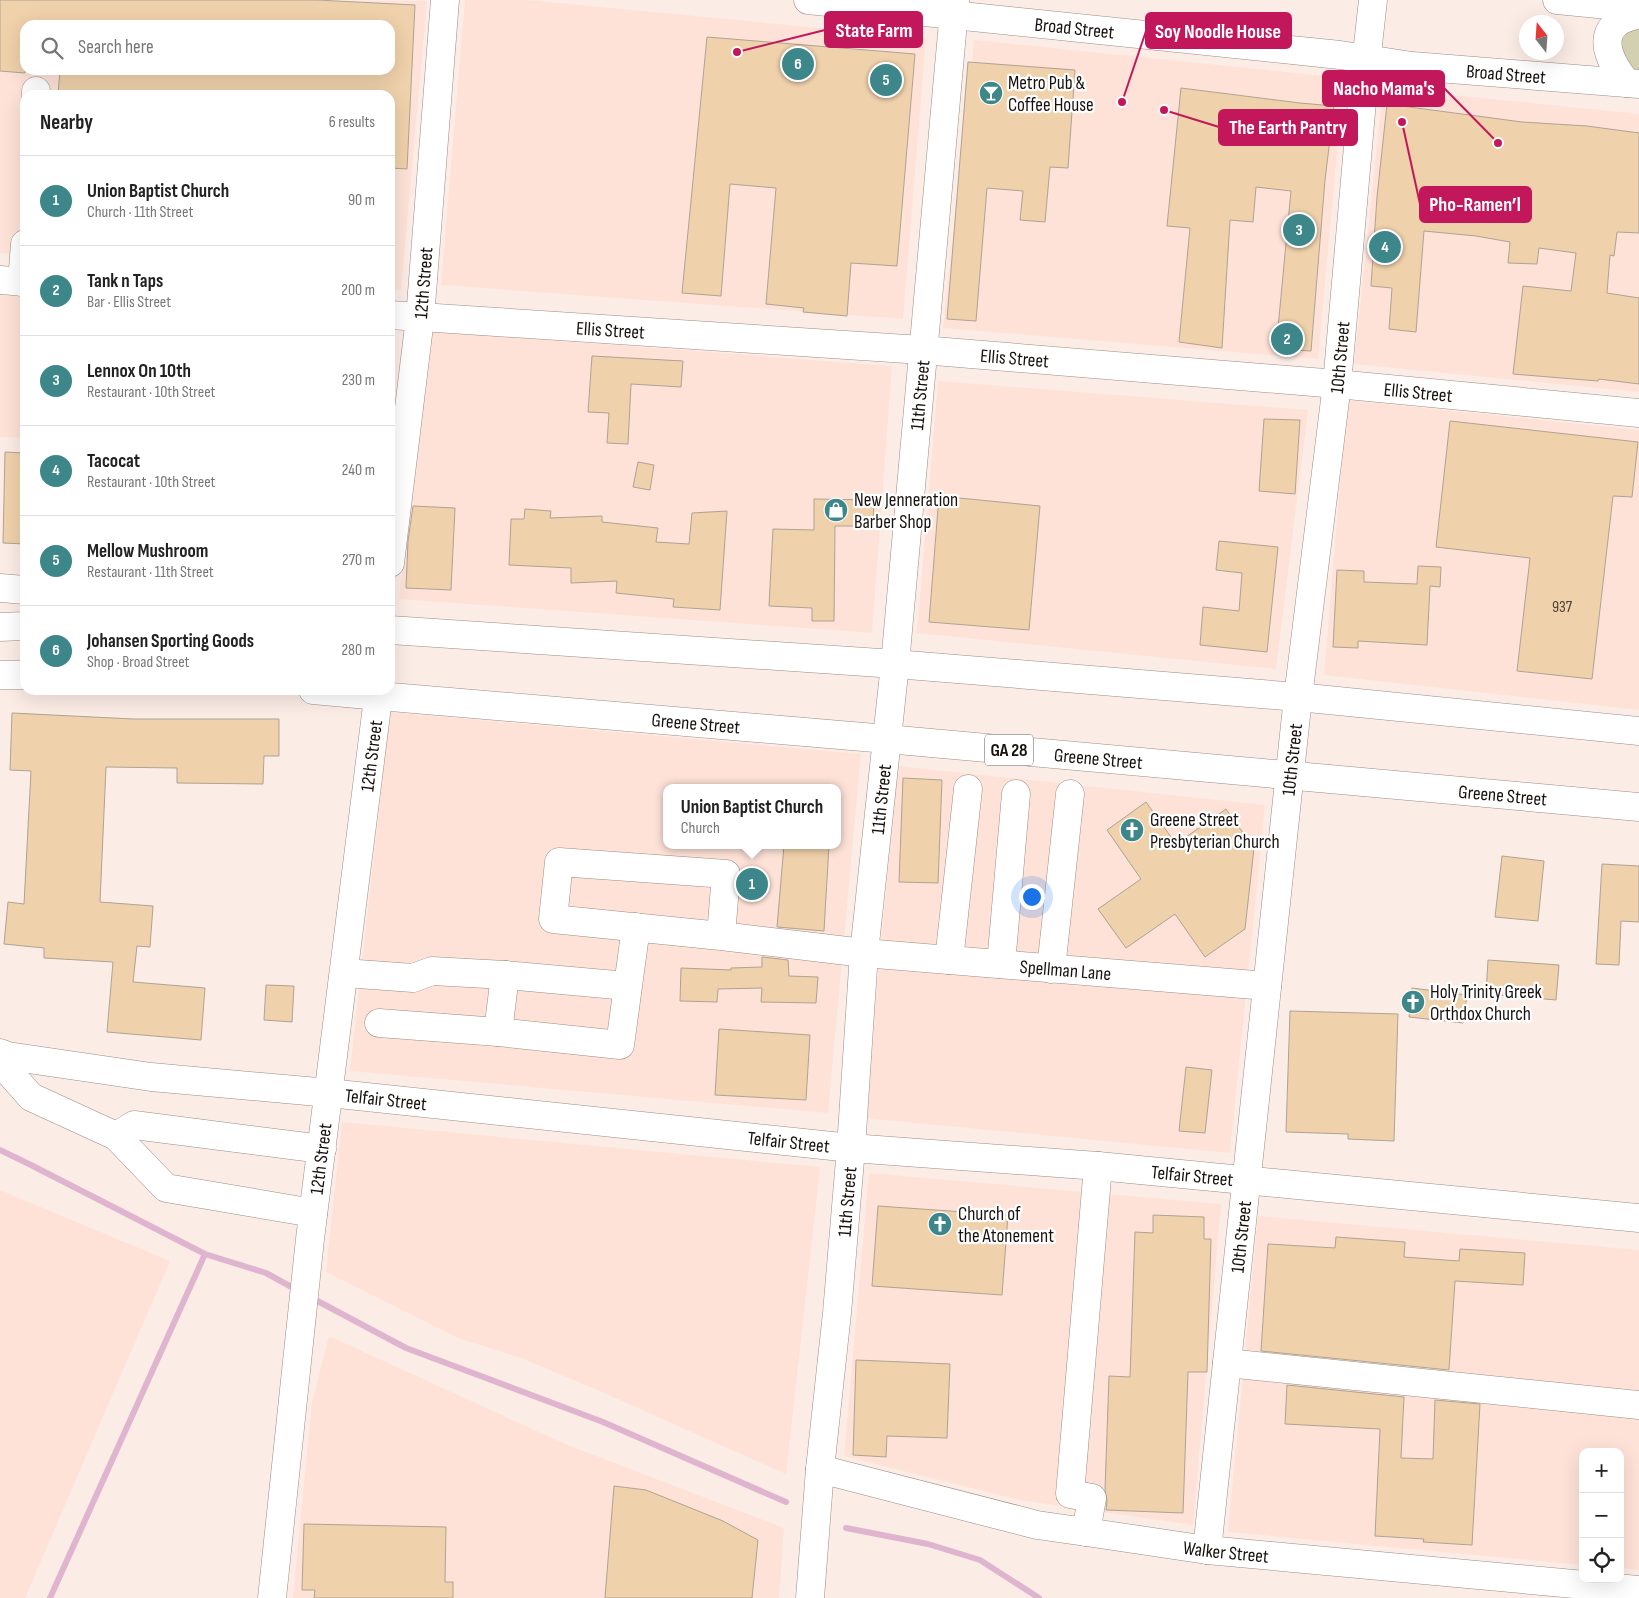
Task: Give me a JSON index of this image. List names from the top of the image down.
{
  "streets": {
    "main road": [
      "Broad Street",
      "12th Street",
      "Ellis Street",
      "10th Street",
      "11th Street",
      "Greene Street",
      "GA 28",
      "Spellman Lane",
      "Telfair Street",
      "Walker Street"
    ]
  },
  "crossings": [
    ["Broad Street", "10th Street"],
    ["Broad Street", "11th Street"],
    ["12th Street", "Ellis Street"],
    ["12th Street", "Telfair Street"],
    ["Ellis Street", "10th Street"],
    ["Ellis Street", "11th Street"],
    ["10th Street", "Greene Street"],
    ["10th Street", "Spellman Lane"],
    ["10th Street", "Telfair Street"],
    ["10th Street", "Walker Street"],
    ["11th Street", "Greene Street"],
    ["11th Street", "Spellman Lane"],
    ["11th Street", "Telfair Street"],
    ["11th Street", "Walker Street"]
  ],
  "places": {
    "other": [
      "State Farm",
      "Soy Noodle House",
      "The Earth Pantry",
      "Pho-Ramen’l",
      "Nacho Mama's"
    ],
    "bar": ["Metro Pub & Coffee House"],
    "shop": ["New Jenneration Barber Shop"],
    "church": ["Greene Street Presbyterian Church", "Holy Trinity Greek Orthdox Church", "Church of the Atonement"]
  },
  "house_numbers": ["937"],
  "north": "top",
  "page": {
    "search": "Search here",
    "pins": [
      "6",
      "5",
      "3",
      "4",
      "2",
      "1"
    ],
    "heading": ["Nearby", "6 results"],
    "list": [
      {
        "mark": "1",
        "name": "Union Baptist Church",
        "note": "Church · 11th Street",
        "value": "90 m"
      },
      {
        "mark": "2",
        "name": "Tank n Taps",
        "note": "Bar · Ellis Street",
        "value": "200 m"
      },
      {
        "mark": "3",
        "name": "Lennox On 10th",
        "note": "Restaurant · 10th Street",
        "value": "230 m"
      },
      {
        "mark": "4",
        "name": "Tacocat",
        "note": "Restaurant · 10th Street",
        "value": "240 m"
      },
      {
        "mark": "5",
        "name": "Mellow Mushroom",
        "note": "Restaurant · 11th Street",
        "value": "270 m"
      },
      {
        "mark": "6",
        "name": "Johansen Sporting Goods",
        "note": "Shop · Broad Street",
        "value": "280 m"
      }
    ],
    "popup": ["Union Baptist Church", "Church"],
    "map_buttons": ["+", "−"]
  }
}
